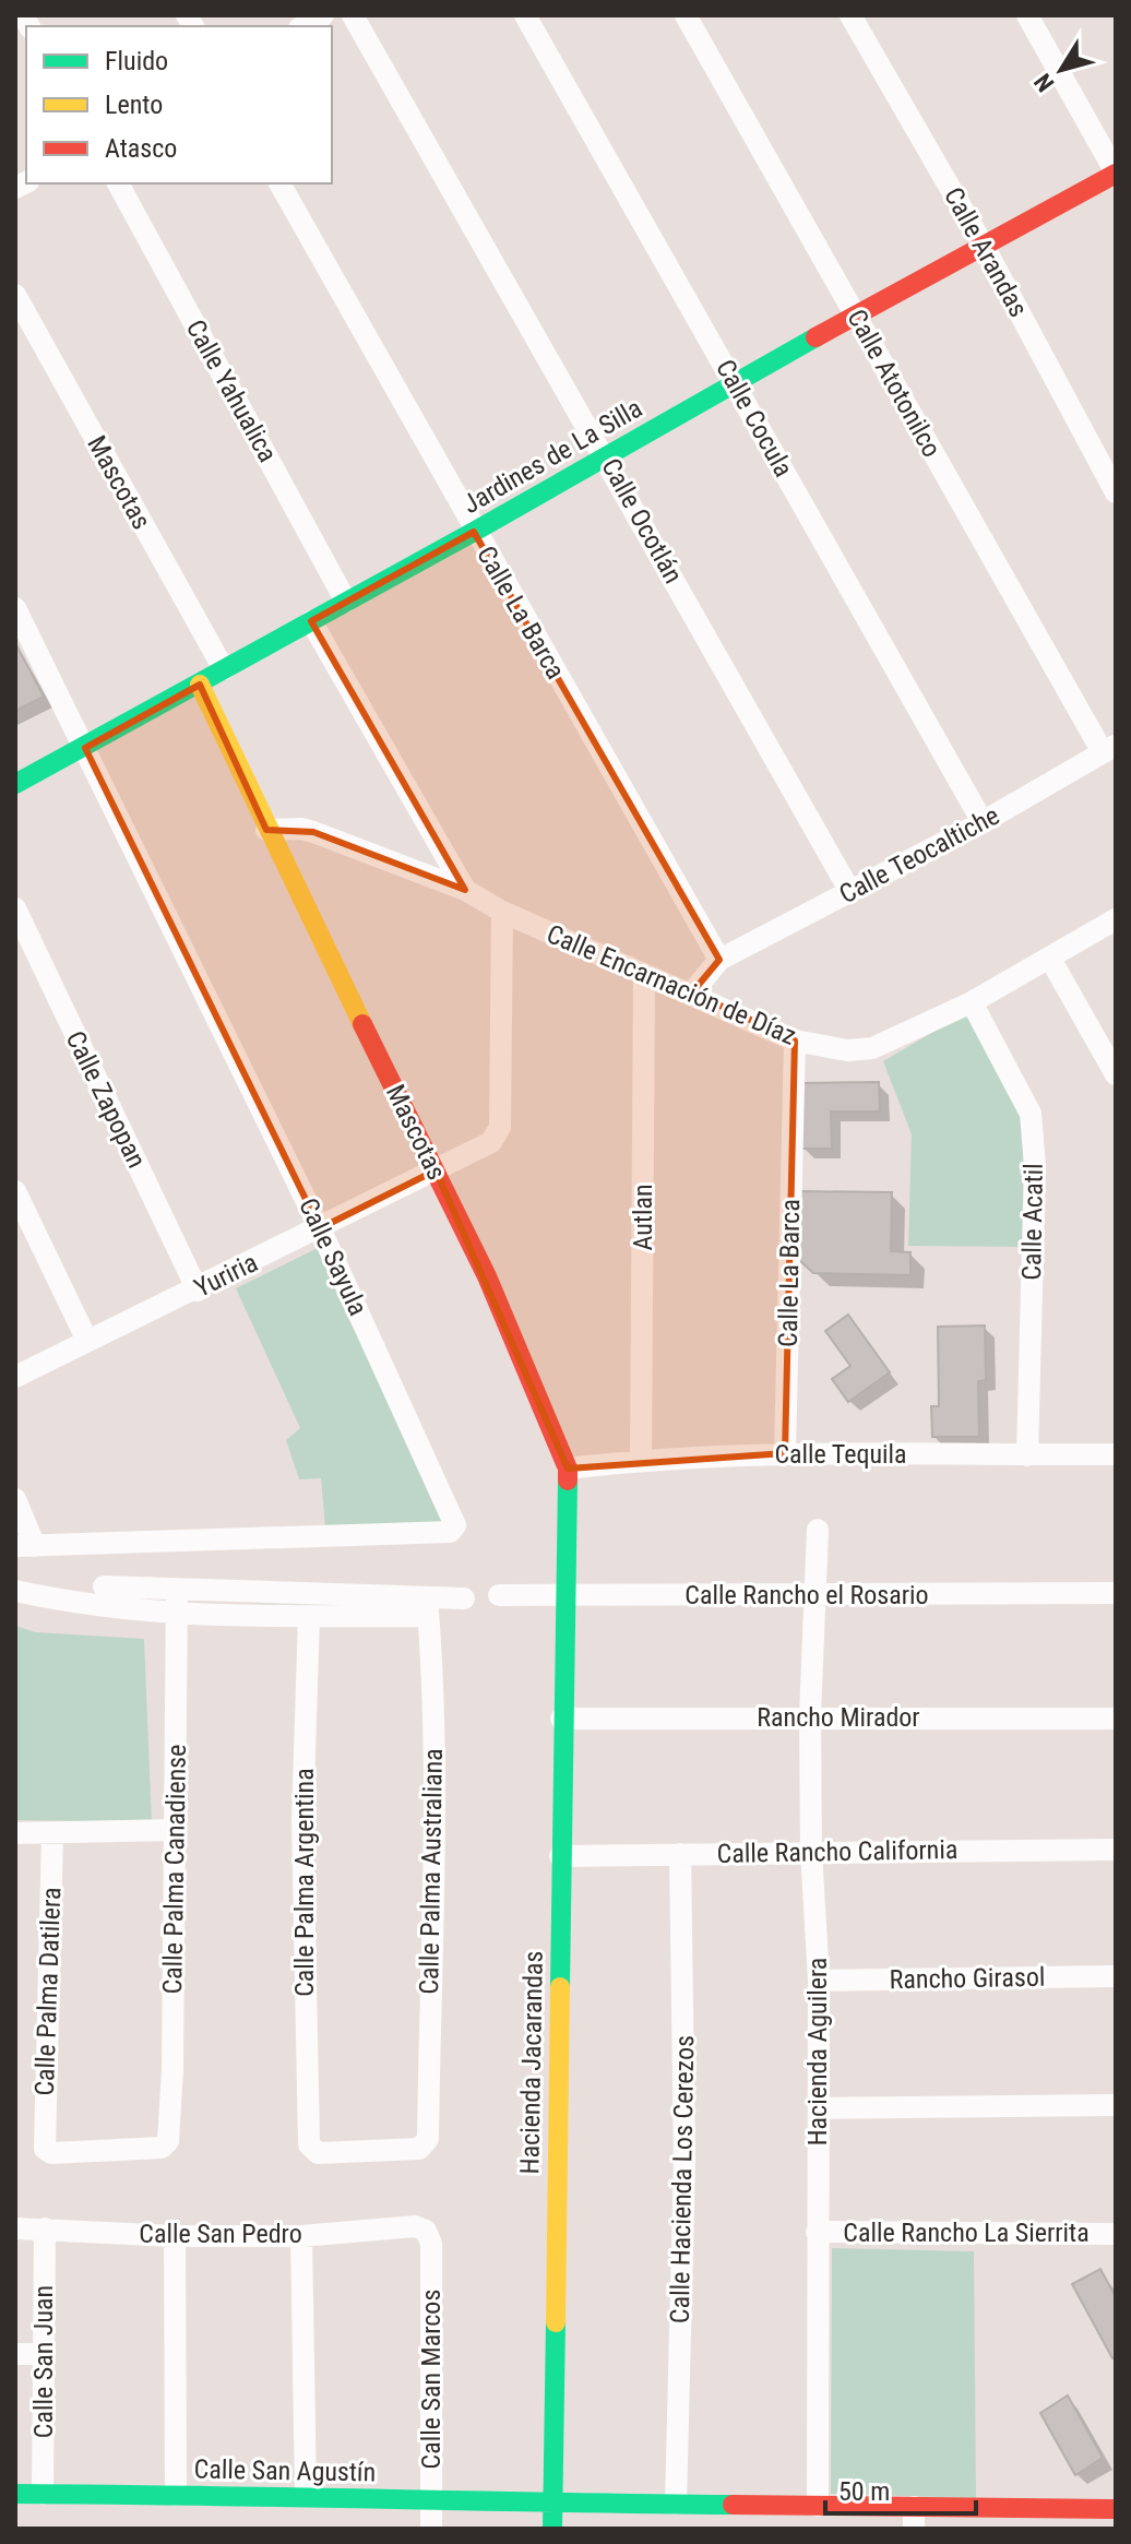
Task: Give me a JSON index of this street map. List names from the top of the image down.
{
  "streets": {
    "street": [
      "Calle Arandas",
      "Calle Atotonilco",
      "Calle Yahualica",
      "Calle Cocula",
      "Jardines de La Silla",
      "Mascotas",
      "Calle Ocotlán",
      "Calle La Barca",
      "Calle Teocaltiche",
      "Calle Encarnación de Díaz",
      "Calle Zapopan",
      "Autlan",
      "Calle Acatil",
      "Calle Sayula",
      "Yuriria",
      "Calle Tequila",
      "Calle Rancho el Rosario",
      "Rancho Mirador",
      "Calle Rancho California",
      "Calle Palma Canadiense",
      "Calle Palma Australiana",
      "Calle Palma Argentina",
      "Rancho Girasol",
      "Calle Palma Datilera",
      "Hacienda Aguilera",
      "Hacienda Jacarandas",
      "Calle Hacienda Los Cerezos",
      "Calle Rancho La Sierrita",
      "Calle San Pedro",
      "Calle San Juan",
      "Calle San Marcos",
      "Calle San Agustín"
    ]
  },
  "crossings": [
    ["Calle Arandas", "Jardines de La Silla"],
    ["Calle Atotonilco", "Jardines de La Silla"],
    ["Calle Atotonilco", "Calle Teocaltiche"],
    ["Calle Yahualica", "Jardines de La Silla"],
    ["Calle Cocula", "Jardines de La Silla"],
    ["Calle Cocula", "Calle Teocaltiche"],
    ["Jardines de La Silla", "Mascotas"],
    ["Jardines de La Silla", "Calle Ocotlán"],
    ["Jardines de La Silla", "Calle La Barca"],
    ["Jardines de La Silla", "Calle Sayula"],
    ["Mascotas", "Calle Encarnación de Díaz"],
    ["Mascotas", "Yuriria"],
    ["Mascotas", "Calle Tequila"],
    ["Mascotas", "Calle Rancho el Rosario"],
    ["Mascotas", "Hacienda Jacarandas"],
    ["Calle Ocotlán", "Calle Teocaltiche"],
    ["Calle La Barca", "Calle Teocaltiche"],
    ["Calle La Barca", "Calle Encarnación de Díaz"],
    ["Calle La Barca", "Calle Tequila"],
    ["Calle Encarnación de Díaz", "Autlan"],
    ["Calle Encarnación de Díaz", "Calle Acatil"],
    ["Calle Zapopan", "Yuriria"],
    ["Autlan", "Calle Tequila"],
    ["Calle Acatil", "Calle Tequila"],
    ["Calle Sayula", "Yuriria"],
    ["Calle Rancho el Rosario", "Hacienda Aguilera"],
    ["Calle Rancho el Rosario", "Hacienda Jacarandas"],
    ["Rancho Mirador", "Hacienda Aguilera"],
    ["Rancho Mirador", "Hacienda Jacarandas"],
    ["Calle Rancho California", "Hacienda Aguilera"],
    ["Calle Rancho California", "Hacienda Jacarandas"],
    ["Calle Rancho California", "Calle Hacienda Los Cerezos"],
    ["Calle Palma Canadiense", "Calle Palma Datilera"],
    ["Calle Palma Australiana", "Calle Palma Argentina"],
    ["Rancho Girasol", "Hacienda Aguilera"],
    ["Hacienda Aguilera", "Calle Rancho La Sierrita"],
    ["Hacienda Aguilera", "Calle San Agustín"],
    ["Hacienda Jacarandas", "Calle San Agustín"],
    ["Calle Hacienda Los Cerezos", "Calle San Agustín"],
    ["Calle San Pedro", "Calle San Juan"],
    ["Calle San Pedro", "Calle San Marcos"],
    ["Calle San Juan", "Calle San Agustín"],
    ["Calle San Marcos", "Calle San Agustín"]
  ],
  "legend": ["Fluido", "Lento", "Atasco"],
  "scale_bar": "50 m",
  "north": "bottom left"
}
